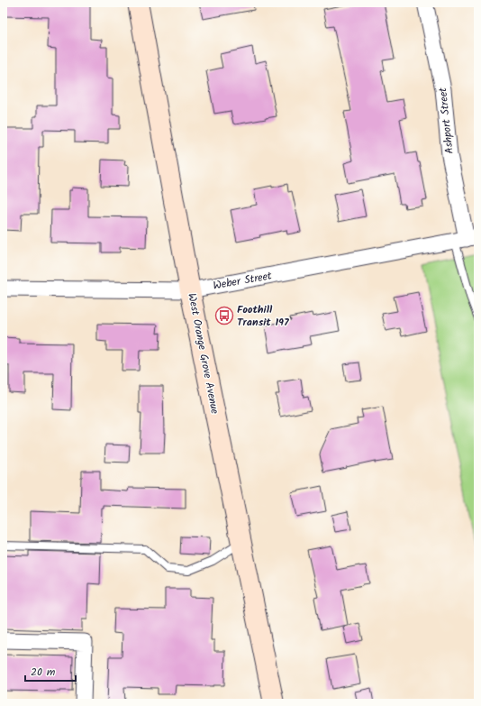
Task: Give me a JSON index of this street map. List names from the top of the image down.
{
  "streets": {
    "street": ["Ashport Street", "Weber Street", "West Orange Grove Avenue"]
  },
  "crossings": [
    ["Ashport Street", "Weber Street"],
    ["Weber Street", "West Orange Grove Avenue"]
  ],
  "places": {
    "bus stop": ["Foothill Transit 197"]
  },
  "scale_bar": "20 m"
}
